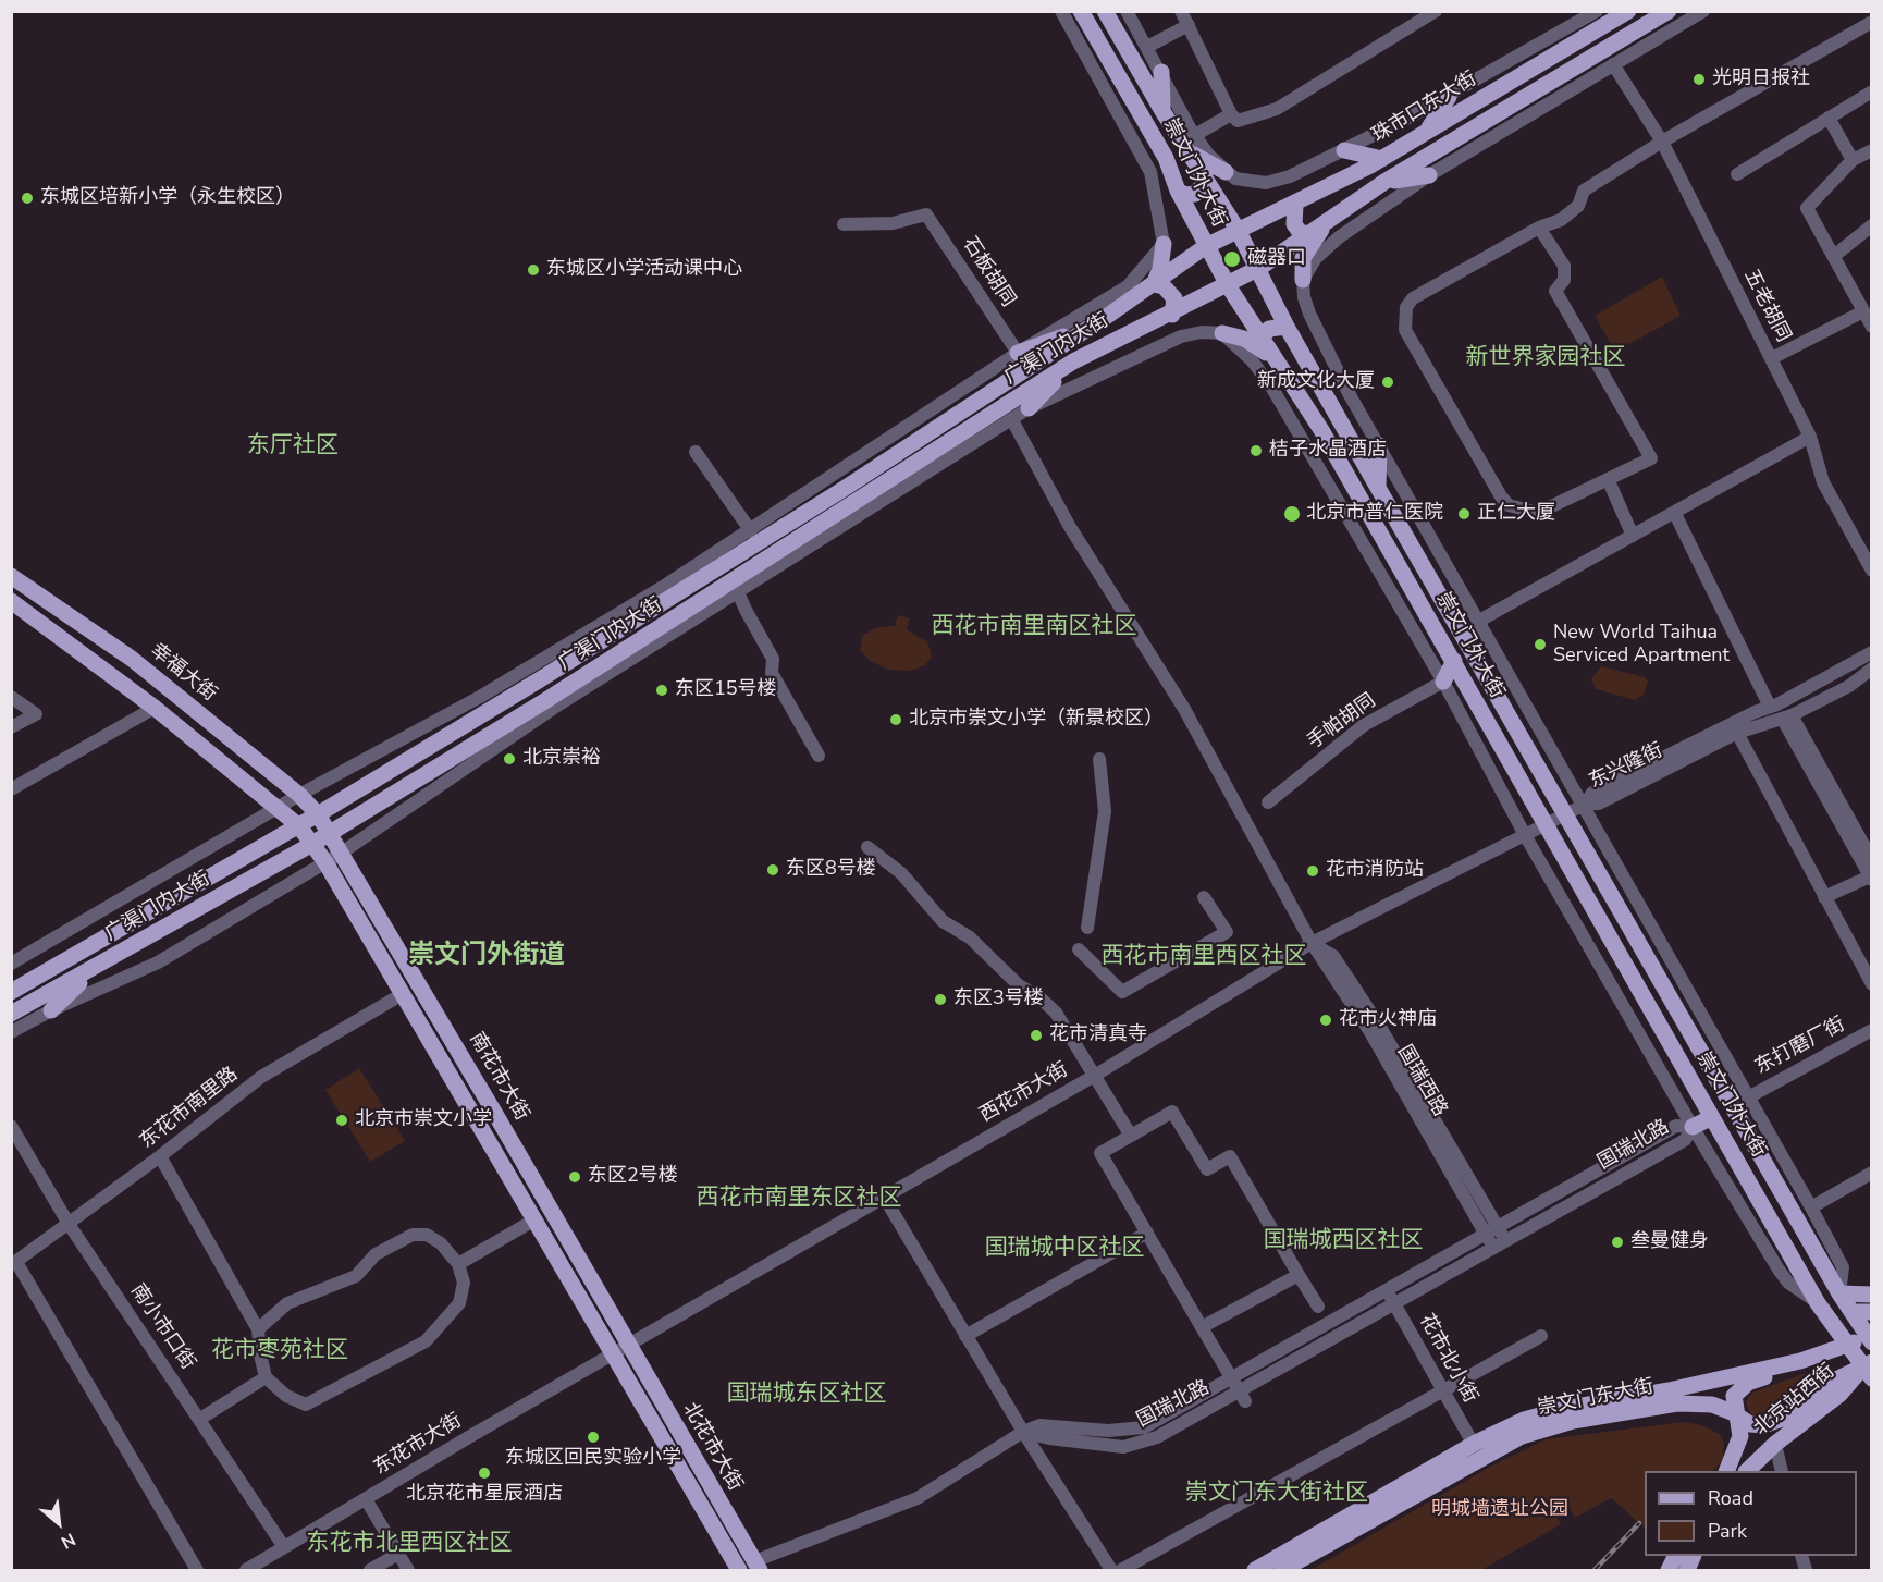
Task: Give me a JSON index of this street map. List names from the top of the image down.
{
  "streets": {
    "main road": [
      "珠市口东大街",
      "崇文门外大街",
      "广渠门内大街",
      "幸福大街",
      "南花市大街",
      "崇文门东大街",
      "北京站西街",
      "北花市大街"
    ],
    "street": [
      "石板胡同",
      "五老胡同",
      "手帕胡同",
      "东兴隆街",
      "东打磨厂街",
      "国瑞西路",
      "西花市大街",
      "东花市南里路",
      "国瑞北路",
      "南小市口街",
      "花市北小街",
      "东花市大街"
    ]
  },
  "crossings": [
    ["珠市口东大街", "崇文门外大街"],
    ["珠市口东大街", "广渠门内大街"],
    ["崇文门外大街", "广渠门内大街"],
    ["崇文门外大街", "手帕胡同"],
    ["崇文门外大街", "东兴隆街"],
    ["崇文门外大街", "东打磨厂街"],
    ["崇文门外大街", "西花市大街"],
    ["崇文门外大街", "国瑞北路"],
    ["崇文门外大街", "崇文门东大街"],
    ["崇文门外大街", "北京站西街"],
    ["石板胡同", "广渠门内大街"],
    ["广渠门内大街", "幸福大街"],
    ["广渠门内大街", "南花市大街"],
    ["幸福大街", "南花市大街"],
    ["东兴隆街", "西花市大街"],
    ["南花市大街", "西花市大街"],
    ["南花市大街", "东花市大街"],
    ["南花市大街", "北花市大街"],
    ["国瑞西路", "西花市大街"],
    ["国瑞西路", "国瑞北路"],
    ["西花市大街", "东花市大街"],
    ["西花市大街", "北花市大街"],
    ["东花市南里路", "南小市口街"],
    ["国瑞北路", "花市北小街"],
    ["南小市口街", "东花市大街"],
    ["花市北小街", "崇文门东大街"],
    ["崇文门东大街", "北京站西街"],
    ["东花市大街", "北花市大街"]
  ],
  "districts": [
    "新世界家园社区",
    "东厅社区",
    "西花市南里南区社区",
    "崇文门外街道",
    "西花市南里西区社区",
    "西花市南里东区社区",
    "国瑞城西区社区",
    "国瑞城中区社区",
    "花市枣苑社区",
    "国瑞城东区社区",
    "崇文门东大街社区",
    "东花市北里西区社区"
  ],
  "parks": ["明城墙遗址公园"],
  "places": [
    "光明日报社",
    "东城区培新小学（永生校区）",
    "磁器口",
    "东城区小学活动课中心",
    "新成文化大厦",
    "桔子水晶酒店",
    "北京市普仁医院",
    "正仁大厦",
    "New World Taihua Serviced Apartment",
    "东区15号楼",
    "北京市崇文小学（新景校区）",
    "北京崇裕",
    "东区8号楼",
    "花市消防站",
    "东区3号楼",
    "花市火神庙",
    "花市清真寺",
    "北京市崇文小学",
    "东区2号楼",
    "叁曼健身",
    "东城区回民实验小学",
    "北京花市星辰酒店"
  ],
  "legend": ["Road", "Park"],
  "north": "bottom right"
}
